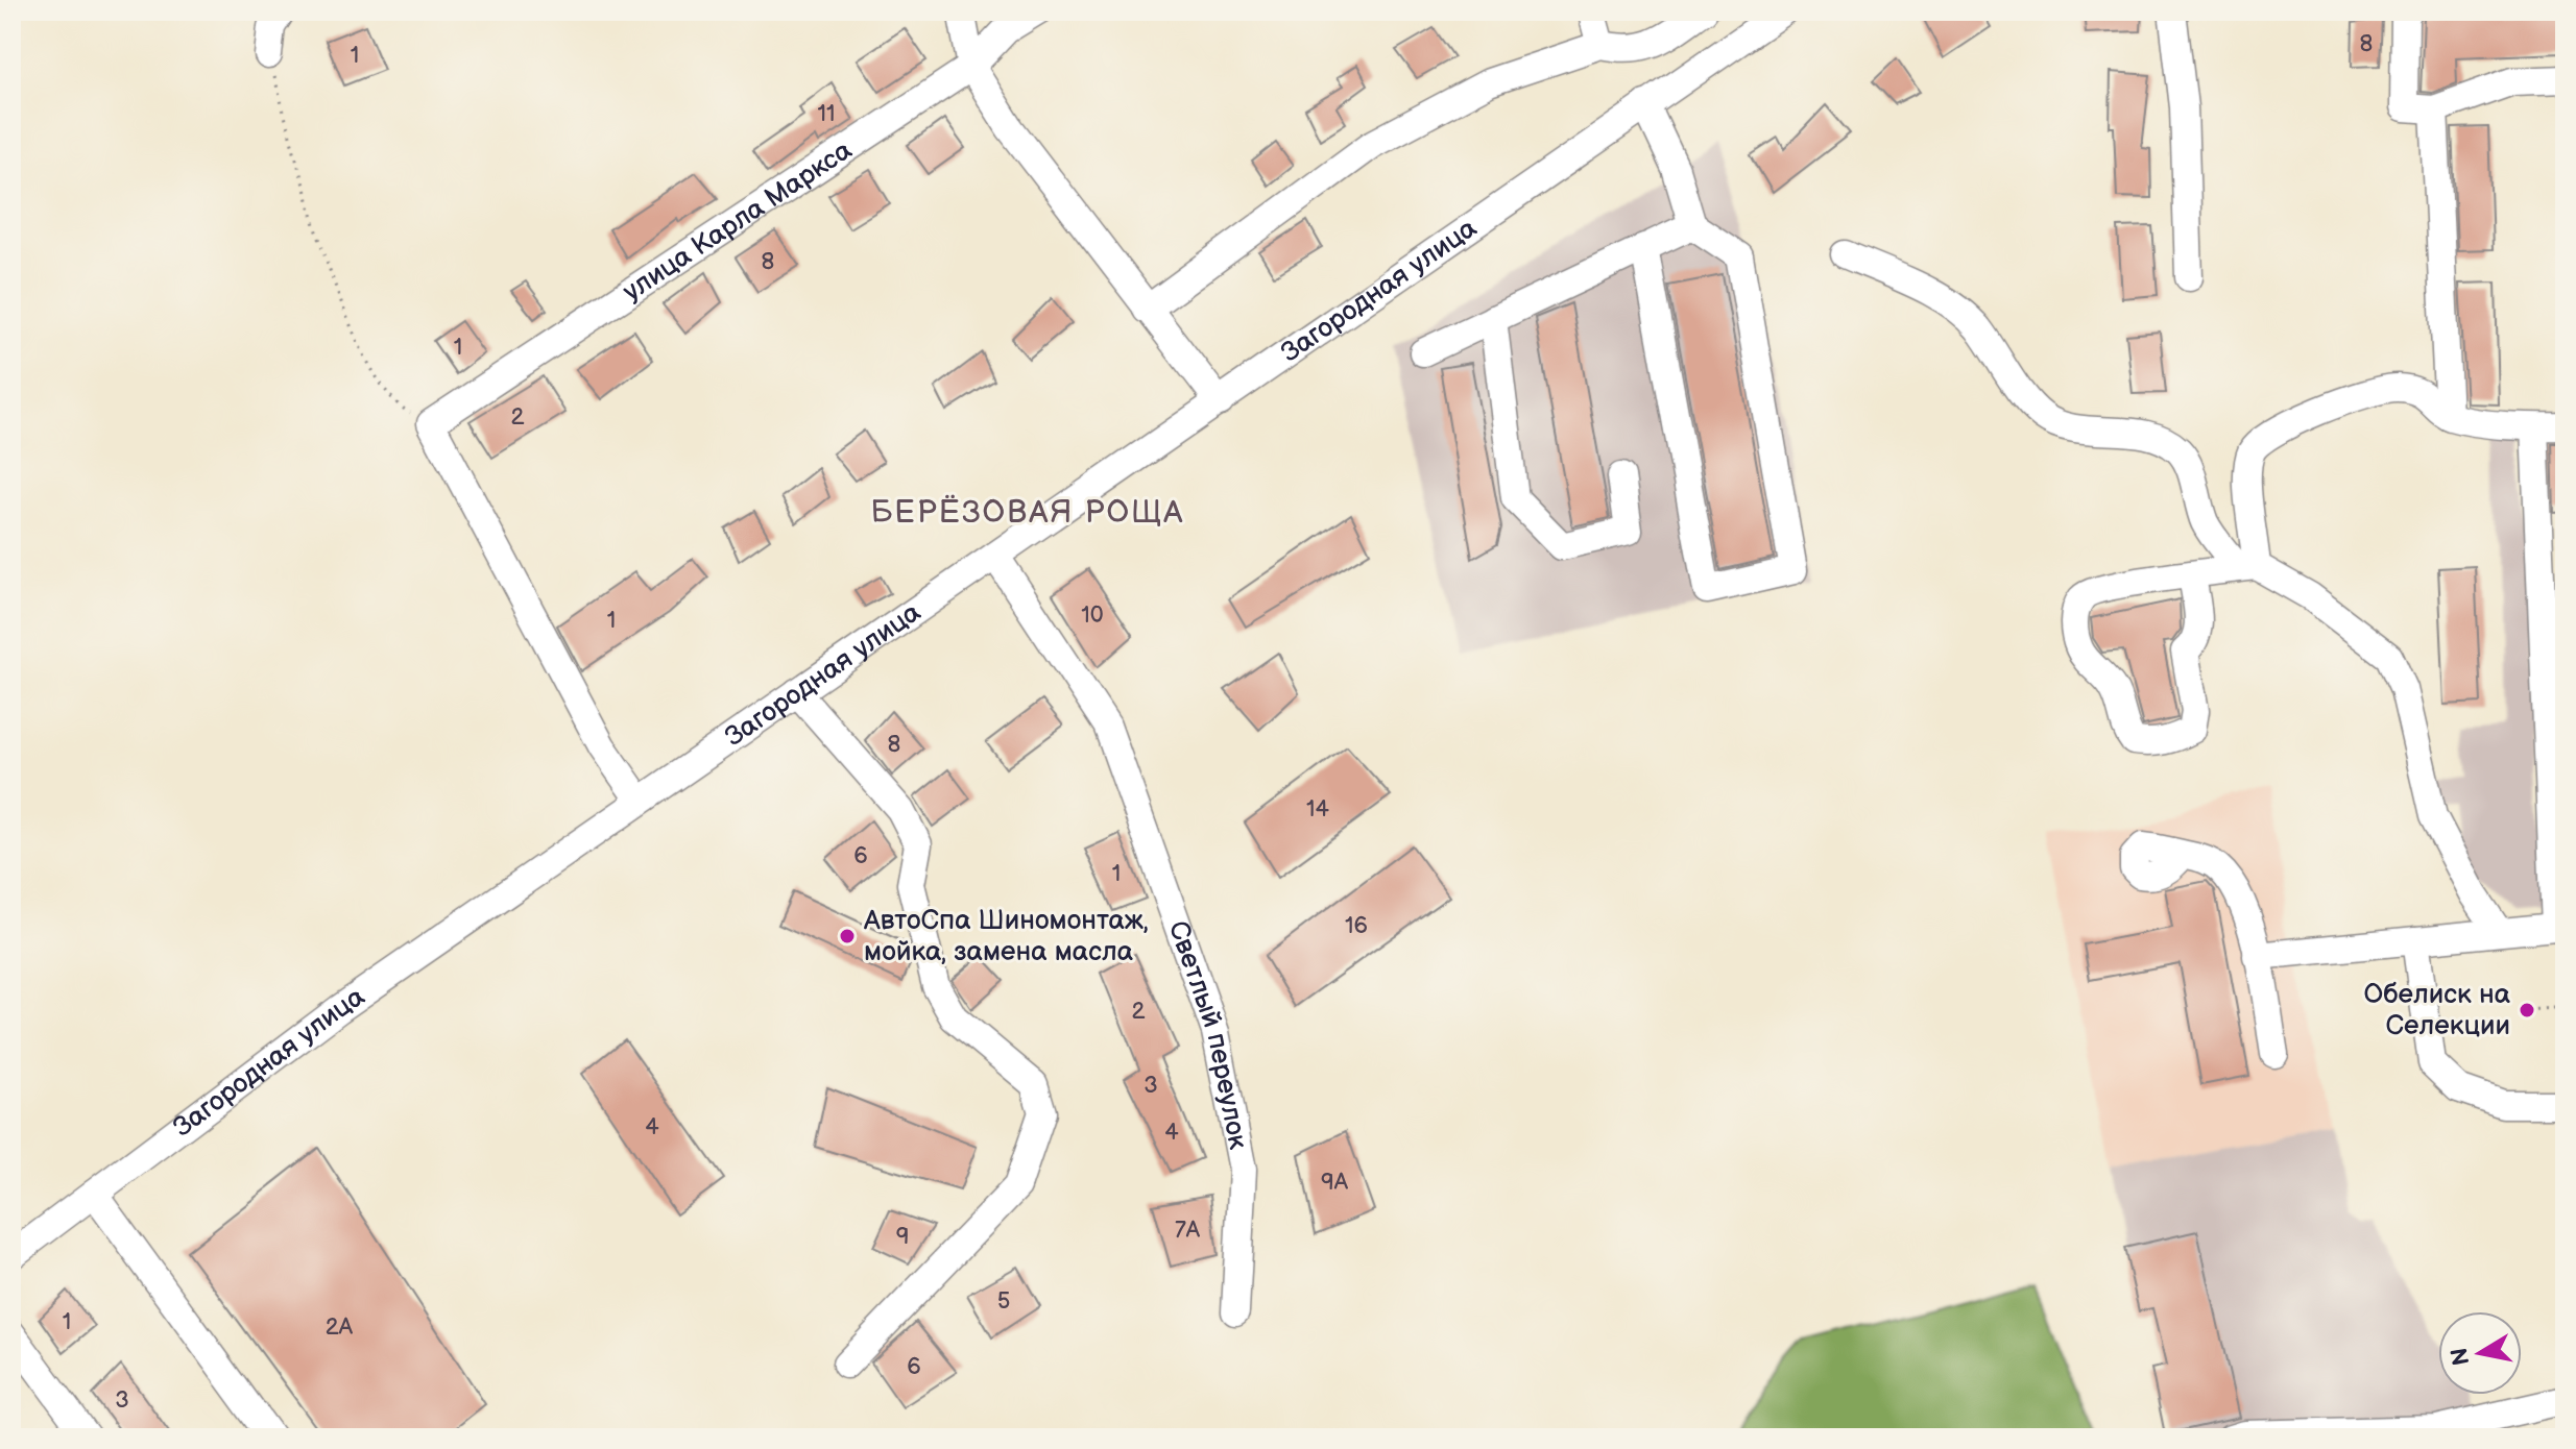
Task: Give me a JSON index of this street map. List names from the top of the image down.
{
  "streets": {
    "street": ["улица Карла Маркса", "Загородная улица", "Светлый переулок"]
  },
  "crossings": [
    ["Загородная улица", "Светлый переулок"]
  ],
  "districts": ["БЕРЁЗОВАЯ РОЩА"],
  "places": ["АвтоСпа Шиномонтаж, мойка, замена масла", "Обелиск на Селекции"],
  "house_numbers": [
    "8",
    "1",
    "11",
    "8",
    "1",
    "2",
    "10",
    "1",
    "8",
    "14",
    "6",
    "1",
    "16",
    "2",
    "3",
    "4",
    "4",
    "9А",
    "7А",
    "9",
    "5",
    "1",
    "2А",
    "6",
    "3"
  ],
  "north": "left"
}
